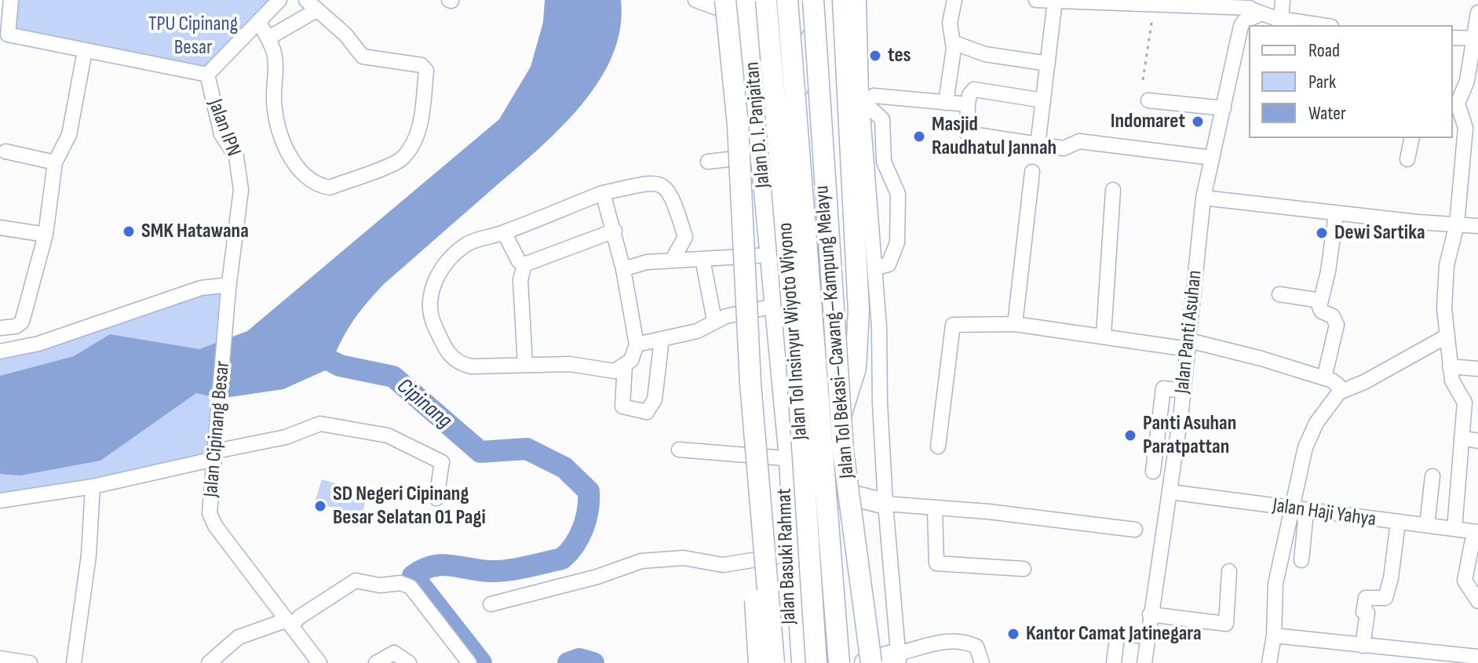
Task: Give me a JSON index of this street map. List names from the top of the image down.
{
  "streets": {
    "highway": ["Jalan D. I. Panjaitan", "Jalan Tol Insinyur Wiyoto Wiyono", "Jalan Tol Bekasi–Cawang–Kampung Melayu"],
    "street": [
      "Jalan IPN",
      "Jalan Panti Asuhan",
      "Jalan Cipinang Besar",
      "Jalan Haji Yahya",
      "Jalan Basuki Rahmat"
    ]
  },
  "crossings": [
    ["Jalan D. I. Panjaitan", "Jalan Basuki Rahmat"],
    ["Jalan IPN", "Jalan Cipinang Besar"],
    ["Jalan Panti Asuhan", "Jalan Haji Yahya"]
  ],
  "water": ["Cipinang"],
  "parks": ["TPU Cipinang Besar"],
  "places": [
    "tes",
    "Indomaret",
    "Masjid Raudhatul Jannah",
    "SMK Hatawana",
    "Dewi Sartika",
    "Panti Asuhan Paratpattan",
    "SD Negeri Cipinang Besar Selatan 01 Pagi",
    "Kantor Camat Jatinegara"
  ],
  "legend": ["Road", "Park", "Water"]
}
